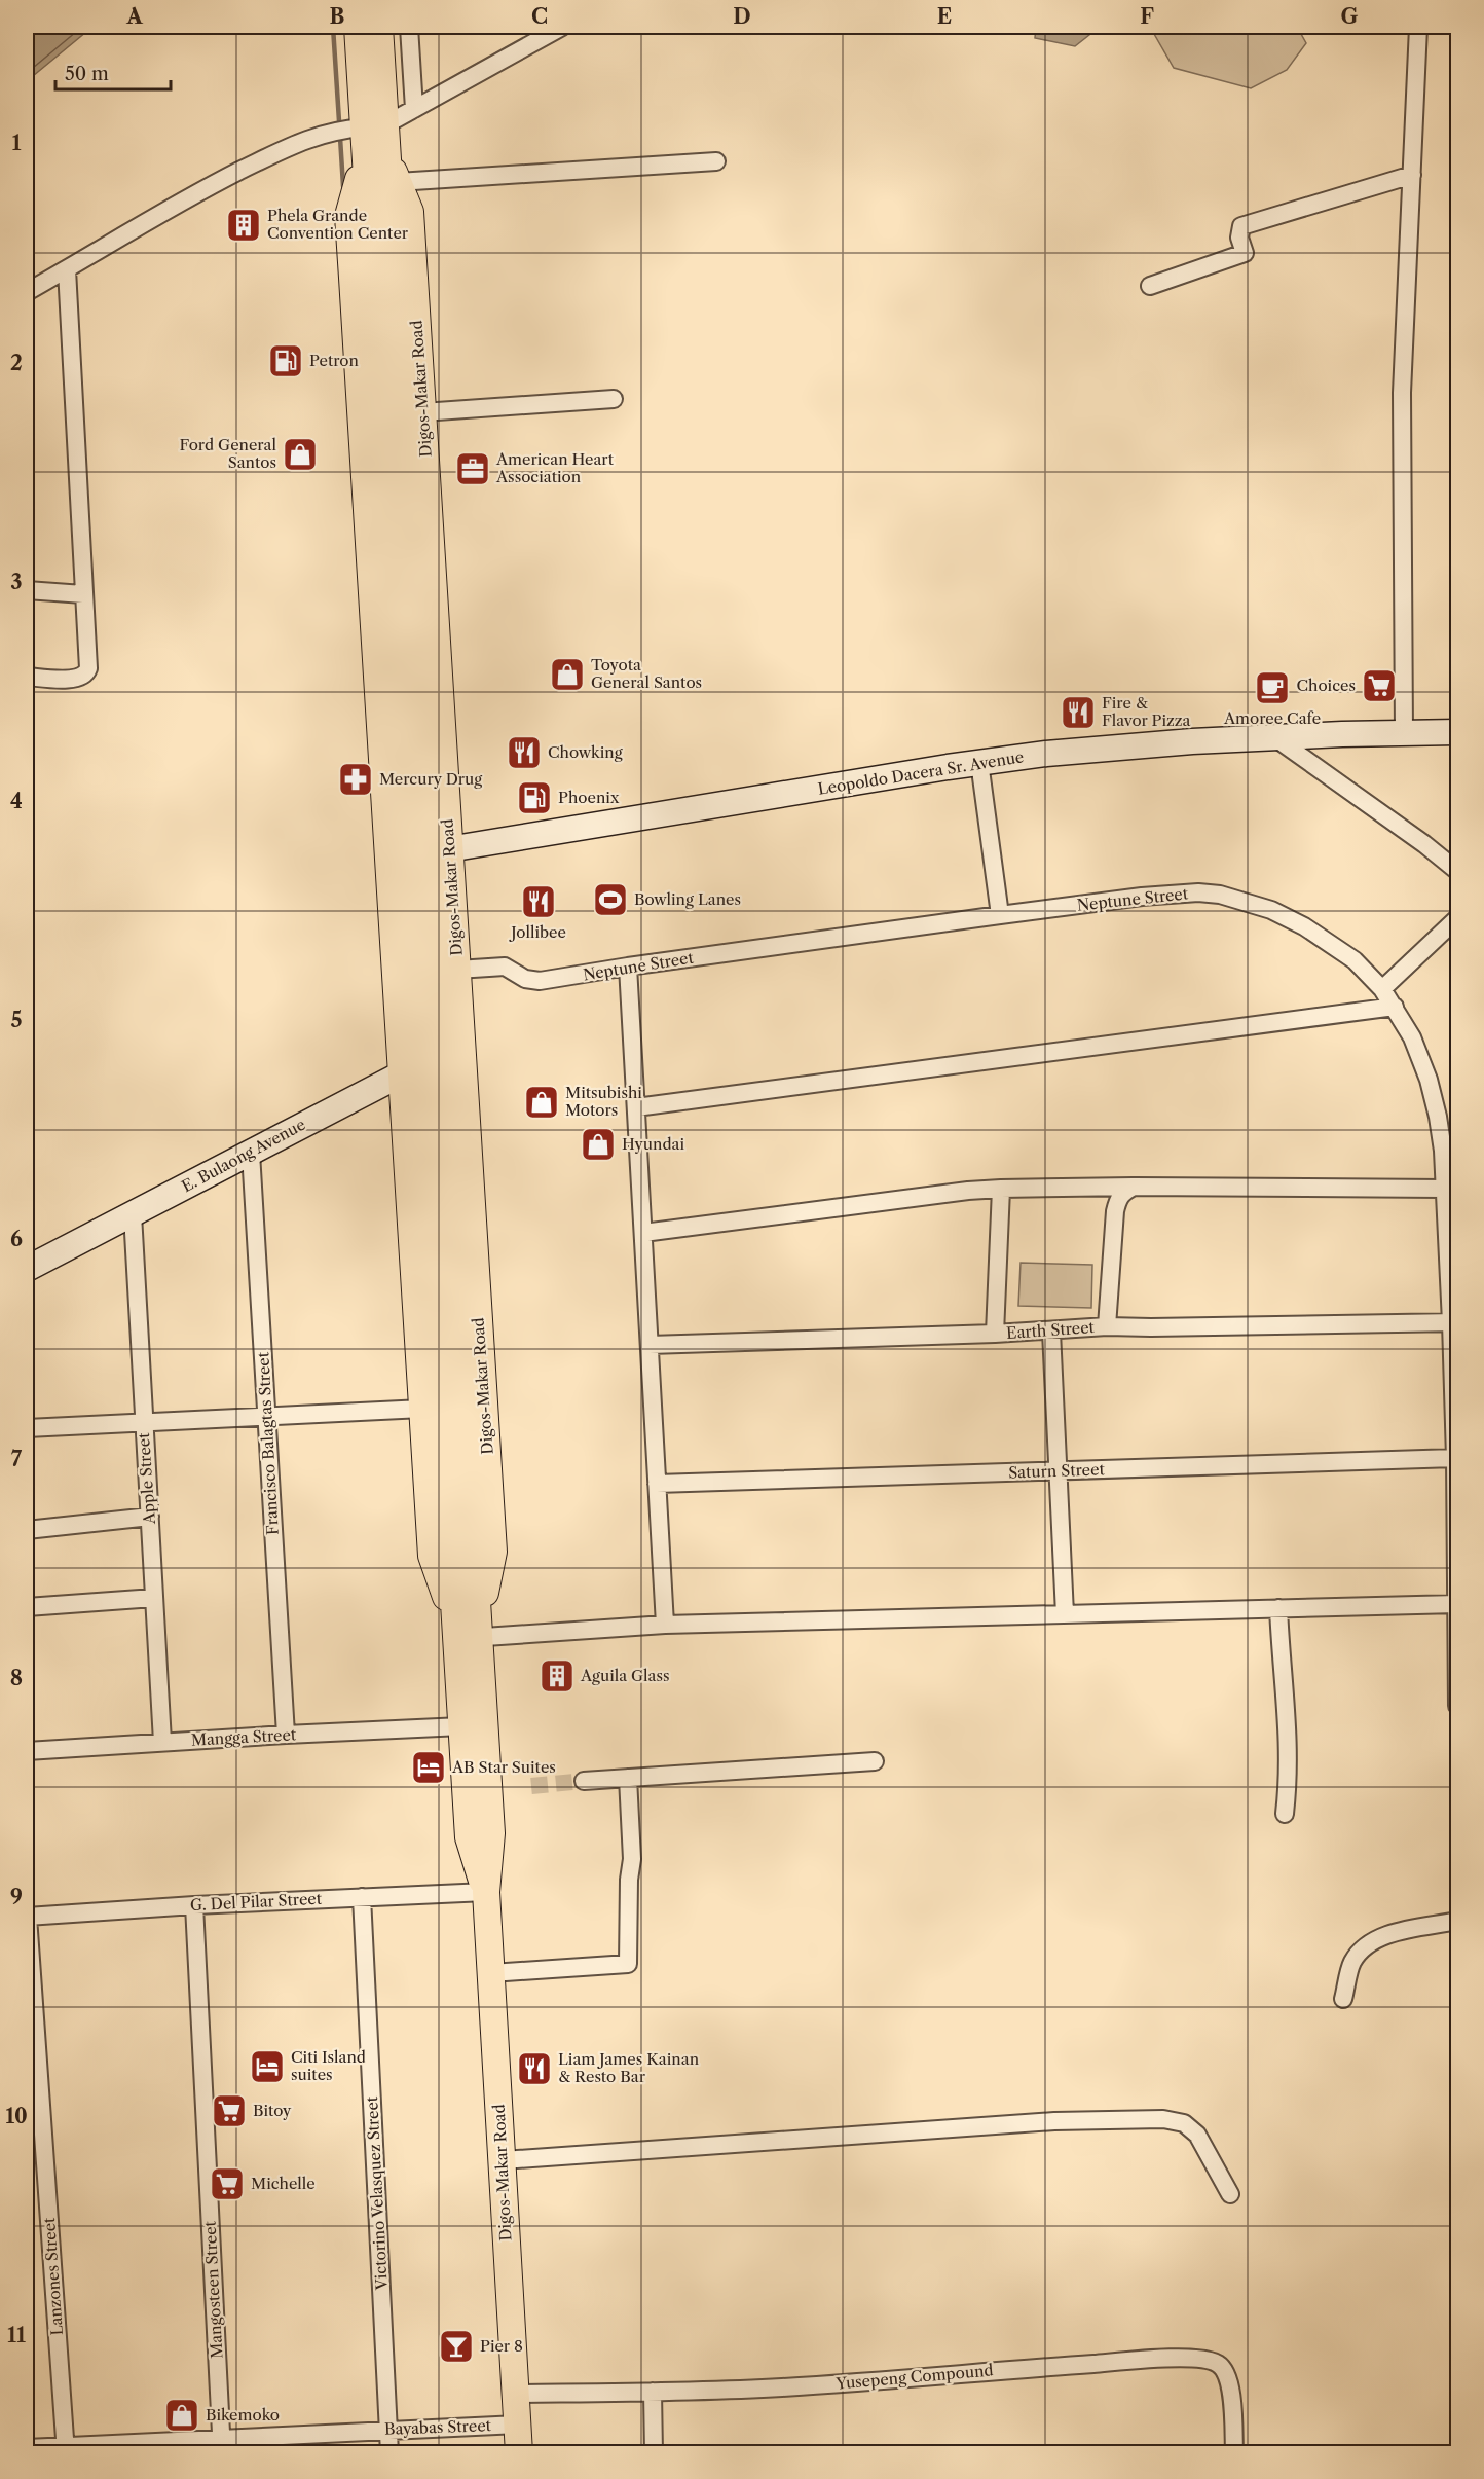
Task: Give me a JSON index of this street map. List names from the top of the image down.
{
  "streets": {
    "main road": ["Digos-Makar Road", "Leopoldo Dacera Sr. Avenue", "E. Bulaong Avenue"],
    "street": [
      "Neptune Street",
      "Earth Street",
      "Francisco Balagtas Street",
      "Saturn Street",
      "Apple Street",
      "Mangga Street",
      "G. Del Pilar Street",
      "Victorino Velasquez Street",
      "Lanzones Street",
      "Mangosteen Street",
      "Yusepeng Compound",
      "Bayabas Street"
    ]
  },
  "crossings": [
    ["Digos-Makar Road", "Leopoldo Dacera Sr. Avenue"],
    ["Digos-Makar Road", "Neptune Street"],
    ["Digos-Makar Road", "E. Bulaong Avenue"],
    ["Digos-Makar Road", "Mangga Street"],
    ["Digos-Makar Road", "G. Del Pilar Street"],
    ["Digos-Makar Road", "Yusepeng Compound"],
    ["Digos-Makar Road", "Bayabas Street"],
    ["Neptune Street", "Earth Street"],
    ["Neptune Street", "Saturn Street"],
    ["E. Bulaong Avenue", "Francisco Balagtas Street"],
    ["E. Bulaong Avenue", "Apple Street"],
    ["Francisco Balagtas Street", "Mangga Street"],
    ["Apple Street", "Mangga Street"],
    ["G. Del Pilar Street", "Victorino Velasquez Street"],
    ["G. Del Pilar Street", "Lanzones Street"],
    ["G. Del Pilar Street", "Mangosteen Street"],
    ["Victorino Velasquez Street", "Bayabas Street"],
    ["Lanzones Street", "Bayabas Street"],
    ["Mangosteen Street", "Bayabas Street"]
  ],
  "places": {
    "building": ["Phela Grande Convention Center", "Aguila Glass"],
    "fuel station": ["Petron", "Phoenix"],
    "shop": [
      "Ford General Santos",
      "Toyota General Santos",
      "Mitsubishi Motors",
      "Hyundai",
      "Bikemoko"
    ],
    "office": ["American Heart Association"],
    "supermarket": ["Choices", "Bitoy", "Michelle"],
    "cafe": ["Amoree Cafe"],
    "restaurant": [
      "Fire & Flavor Pizza",
      "Chowking",
      "Jollibee",
      "Liam James Kainan & Resto Bar"
    ],
    "pharmacy": ["Mercury Drug"],
    "sports": ["Bowling Lanes"],
    "hotel": ["AB Star Suites", "Citi Island suites"],
    "bar": ["Pier 8"]
  },
  "scale_bar": "50 m",
  "grid": {
    "columns": [
      "A",
      "B",
      "C",
      "D",
      "E",
      "F",
      "G"
    ],
    "rows": [
      "1",
      "2",
      "3",
      "4",
      "5",
      "6",
      "7",
      "8",
      "9",
      "10",
      "11"
    ]
  }
}
